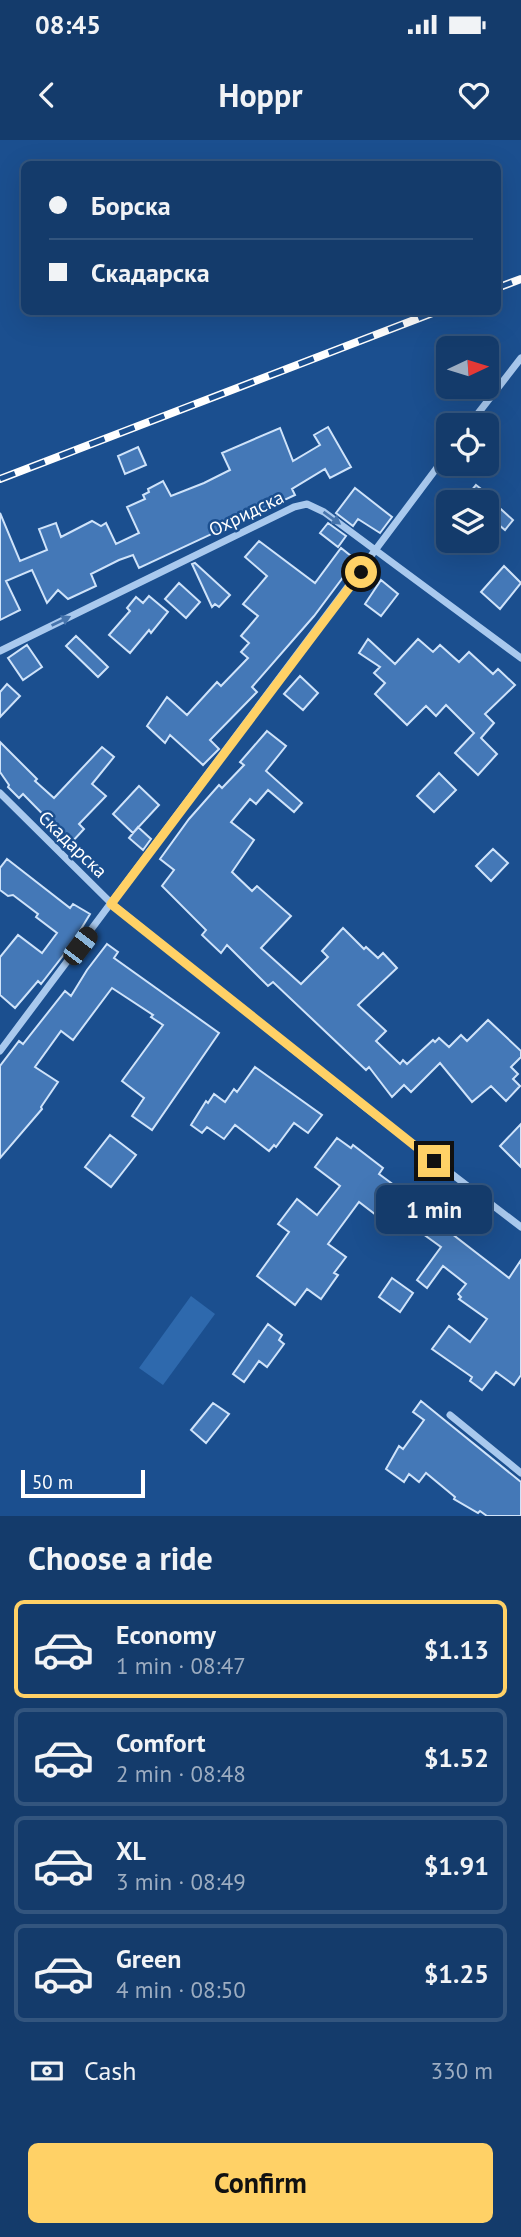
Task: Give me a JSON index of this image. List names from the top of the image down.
{
  "streets": {
    "street": ["Охридска", "Скадарска"]
  },
  "one_way": ["Охридска"],
  "scale_bar": "50 m",
  "north": "right",
  "page": {
    "status": "08:45",
    "header": "Hoppr",
    "banner": ["Борска", "Скадарска"],
    "bubble": "1 min",
    "scale": "50 m",
    "heading": "Choose a ride",
    "list": [
      {
        "name": "Economy",
        "note": "1 min · 08:47",
        "value": "$1.13"
      },
      {
        "name": "Comfort",
        "note": "2 min · 08:48",
        "value": "$1.52"
      },
      {
        "name": "XL",
        "note": "3 min · 08:49",
        "value": "$1.91"
      },
      {
        "name": "Green",
        "note": "4 min · 08:50",
        "value": "$1.25"
      }
    ],
    "pay": ["Cash", "330 m"],
    "buttons": "Confirm"
  }
}
